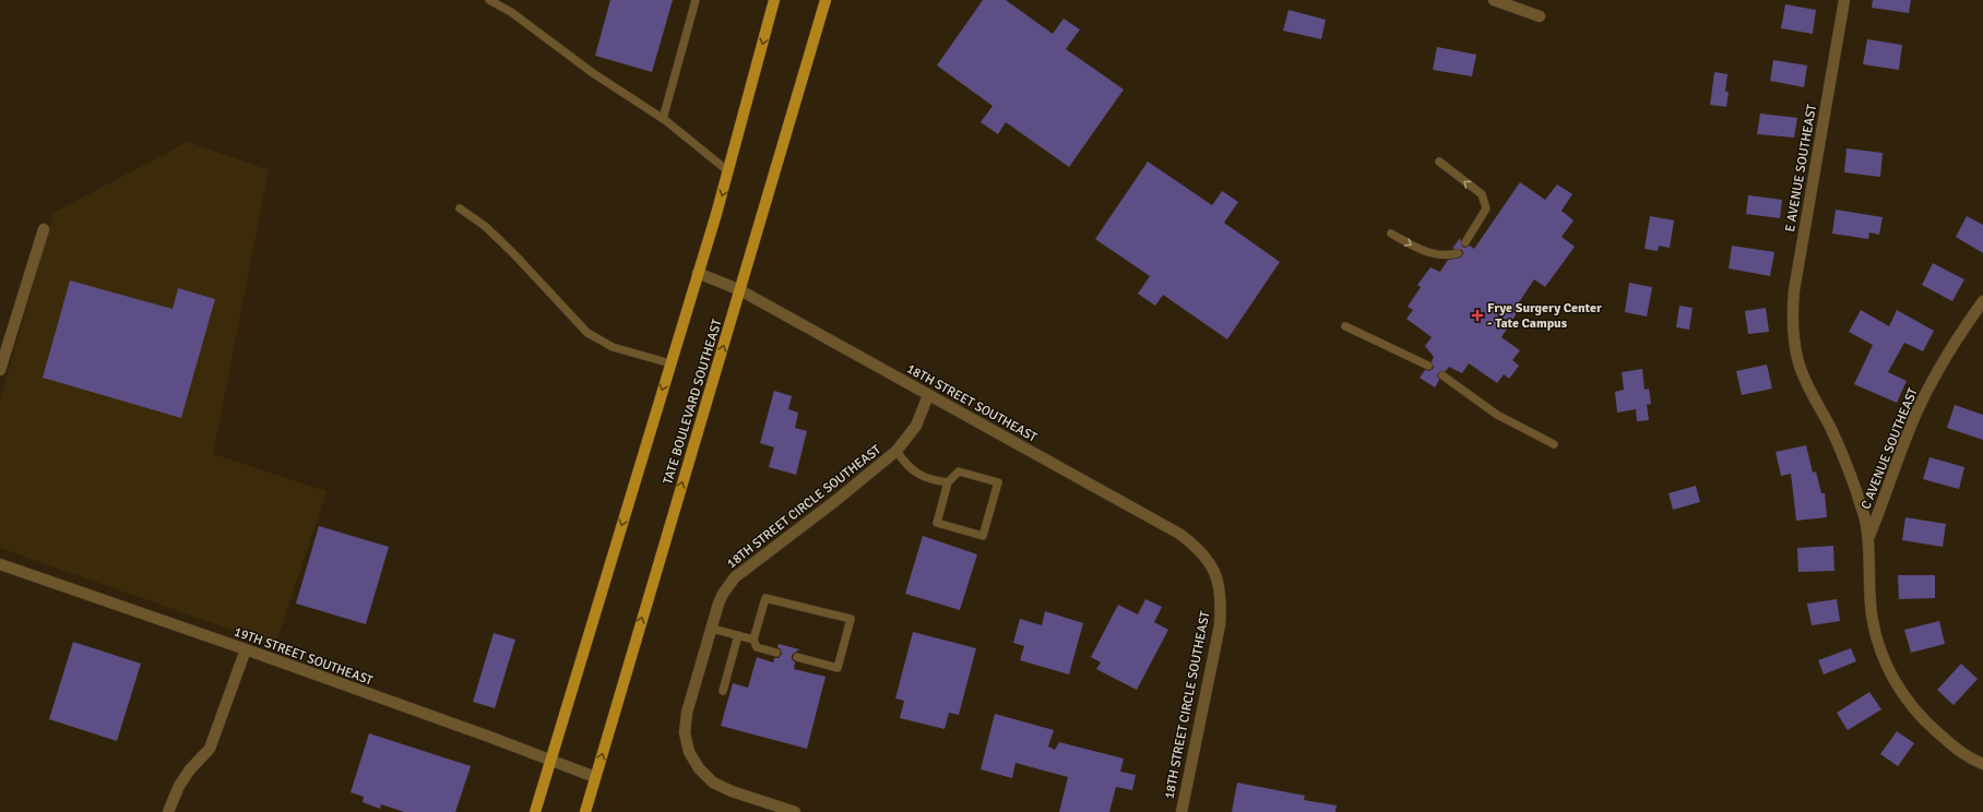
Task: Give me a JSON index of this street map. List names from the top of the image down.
{
  "streets": {
    "main road": ["TATE BOULEVARD SOUTHEAST"],
    "street": [
      "E AVENUE SOUTHEAST",
      "18TH STREET SOUTHEAST",
      "C AVENUE SOUTHEAST",
      "18TH STREET CIRCLE SOUTHEAST",
      "19TH STREET SOUTHEAST"
    ]
  },
  "crossings": [
    ["E AVENUE SOUTHEAST", "C AVENUE SOUTHEAST"],
    ["TATE BOULEVARD SOUTHEAST", "18TH STREET SOUTHEAST"],
    ["TATE BOULEVARD SOUTHEAST", "19TH STREET SOUTHEAST"],
    ["18TH STREET SOUTHEAST", "18TH STREET CIRCLE SOUTHEAST"]
  ],
  "places": {
    "health": ["Frye Surgery Center - Tate Campus"]
  }
}
